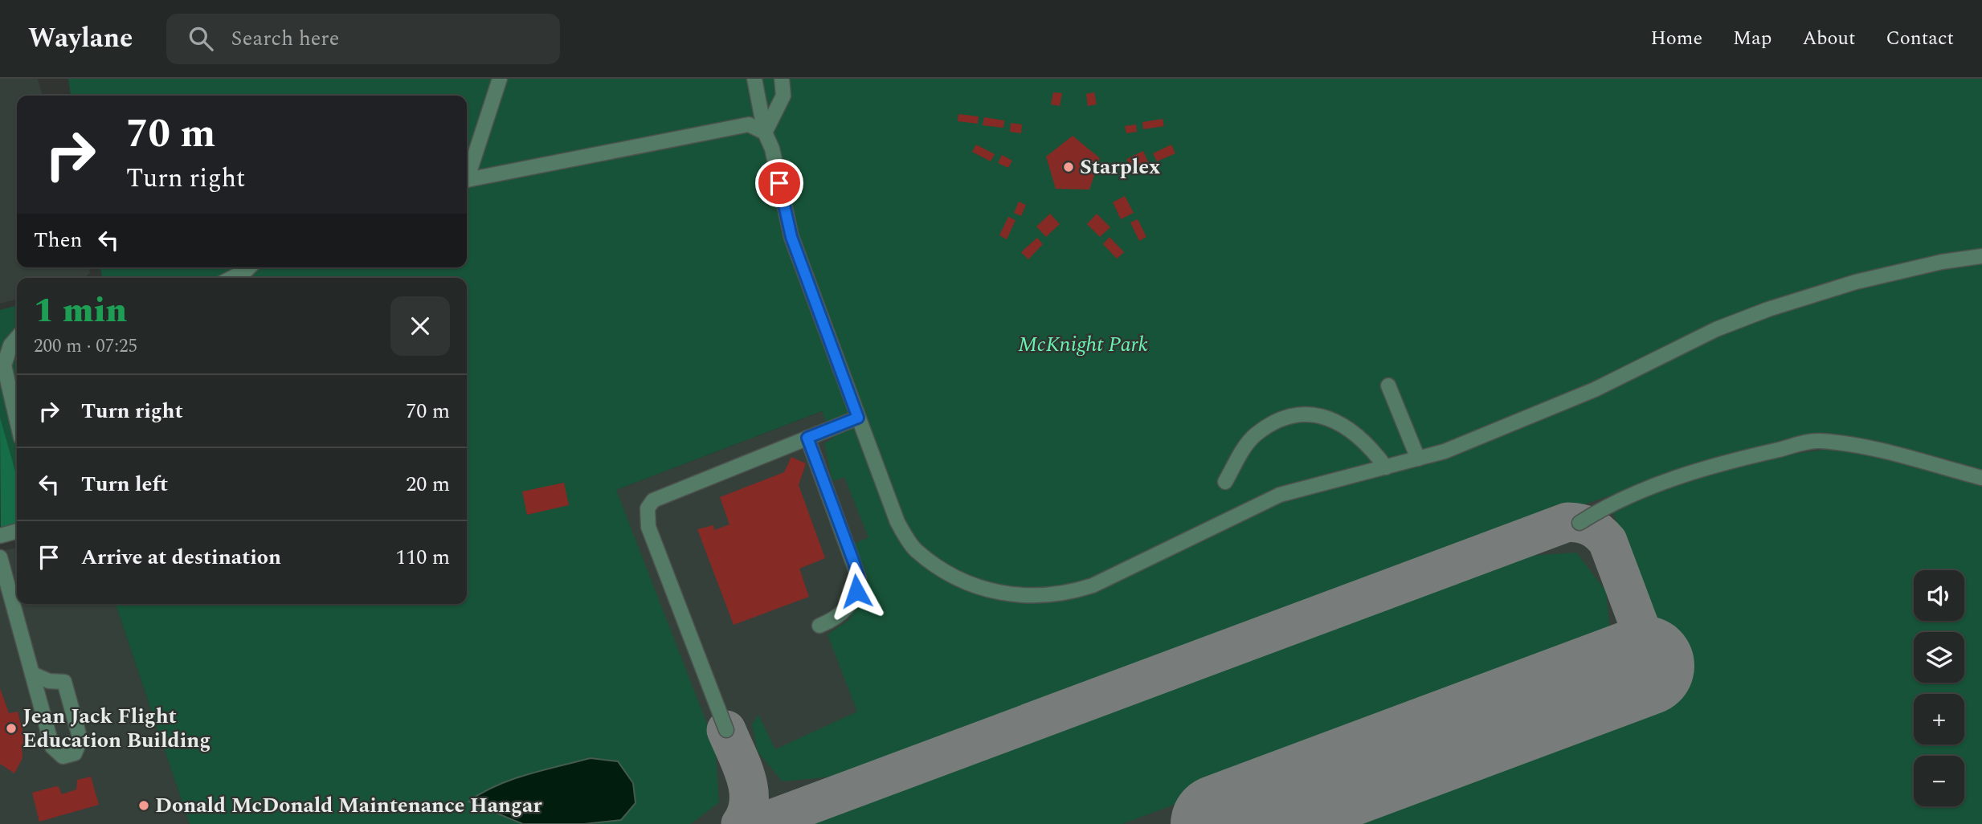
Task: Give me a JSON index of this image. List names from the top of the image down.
{
  "parks": ["McKnight Park"],
  "places": ["Starplex", "Jean Jack Flight Education Building", "Donald McDonald Maintenance Hangar"],
  "page": {
    "header": "Waylane",
    "search": "Search here",
    "nav": [
      "Home",
      "Map",
      "About",
      "Contact"
    ],
    "turn": ["70 m", "Turn right"],
    "then": "Then",
    "heading": ["1 min", "200 m · 07:25"],
    "list": [
      {
        "name": "Turn right",
        "value": "70 m"
      },
      {
        "name": "Turn left",
        "value": "20 m"
      },
      {
        "name": "Arrive at destination",
        "value": "110 m"
      }
    ],
    "map_buttons": ["+", "−"]
  }
}
